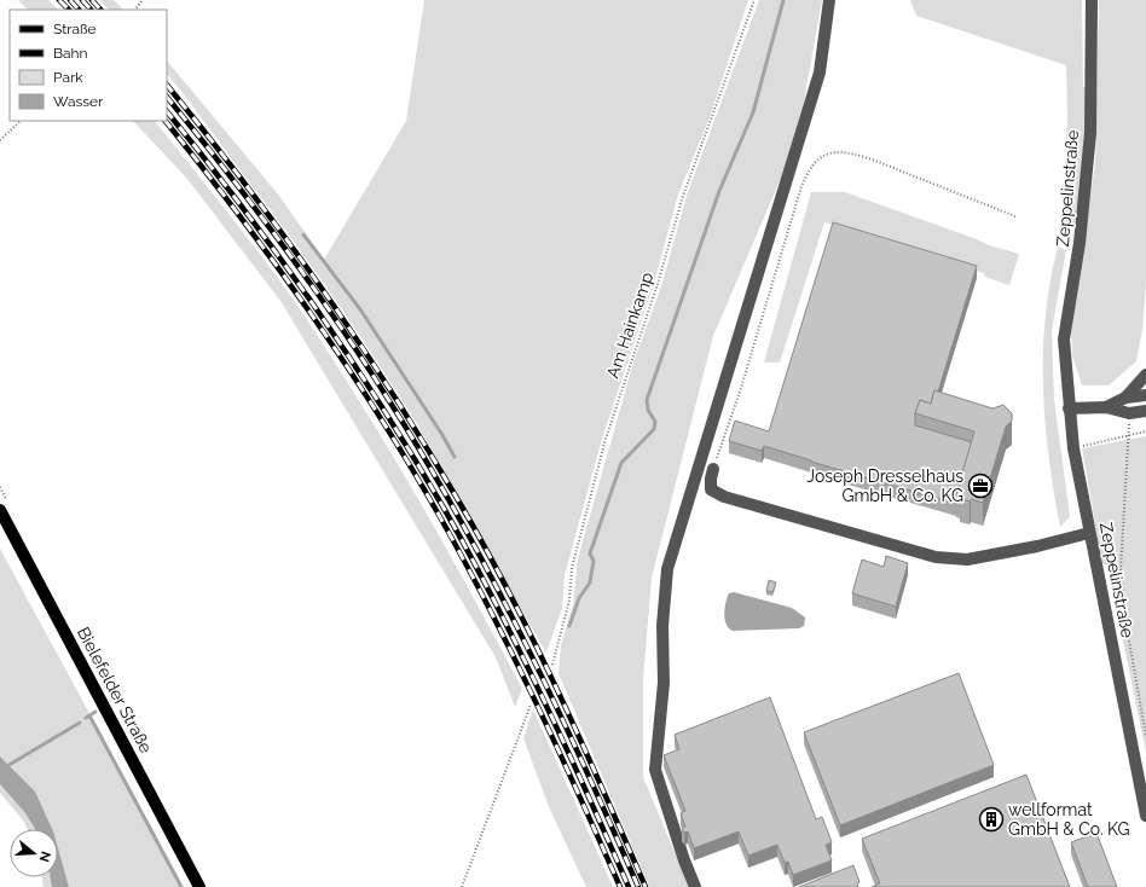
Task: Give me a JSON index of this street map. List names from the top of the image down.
{
  "streets": {
    "main road": ["Bielefelder Straße"],
    "street": ["Zeppelinstraße"],
    "path": ["Am Hainkamp"]
  },
  "places": {
    "office": ["Joseph Dresselhaus GmbH & Co. KG"],
    "building": ["wellformat GmbH & Co. KG"]
  },
  "legend": [
    "Straße",
    "Bahn",
    "Park",
    "Wasser"
  ],
  "north": "right"
}
